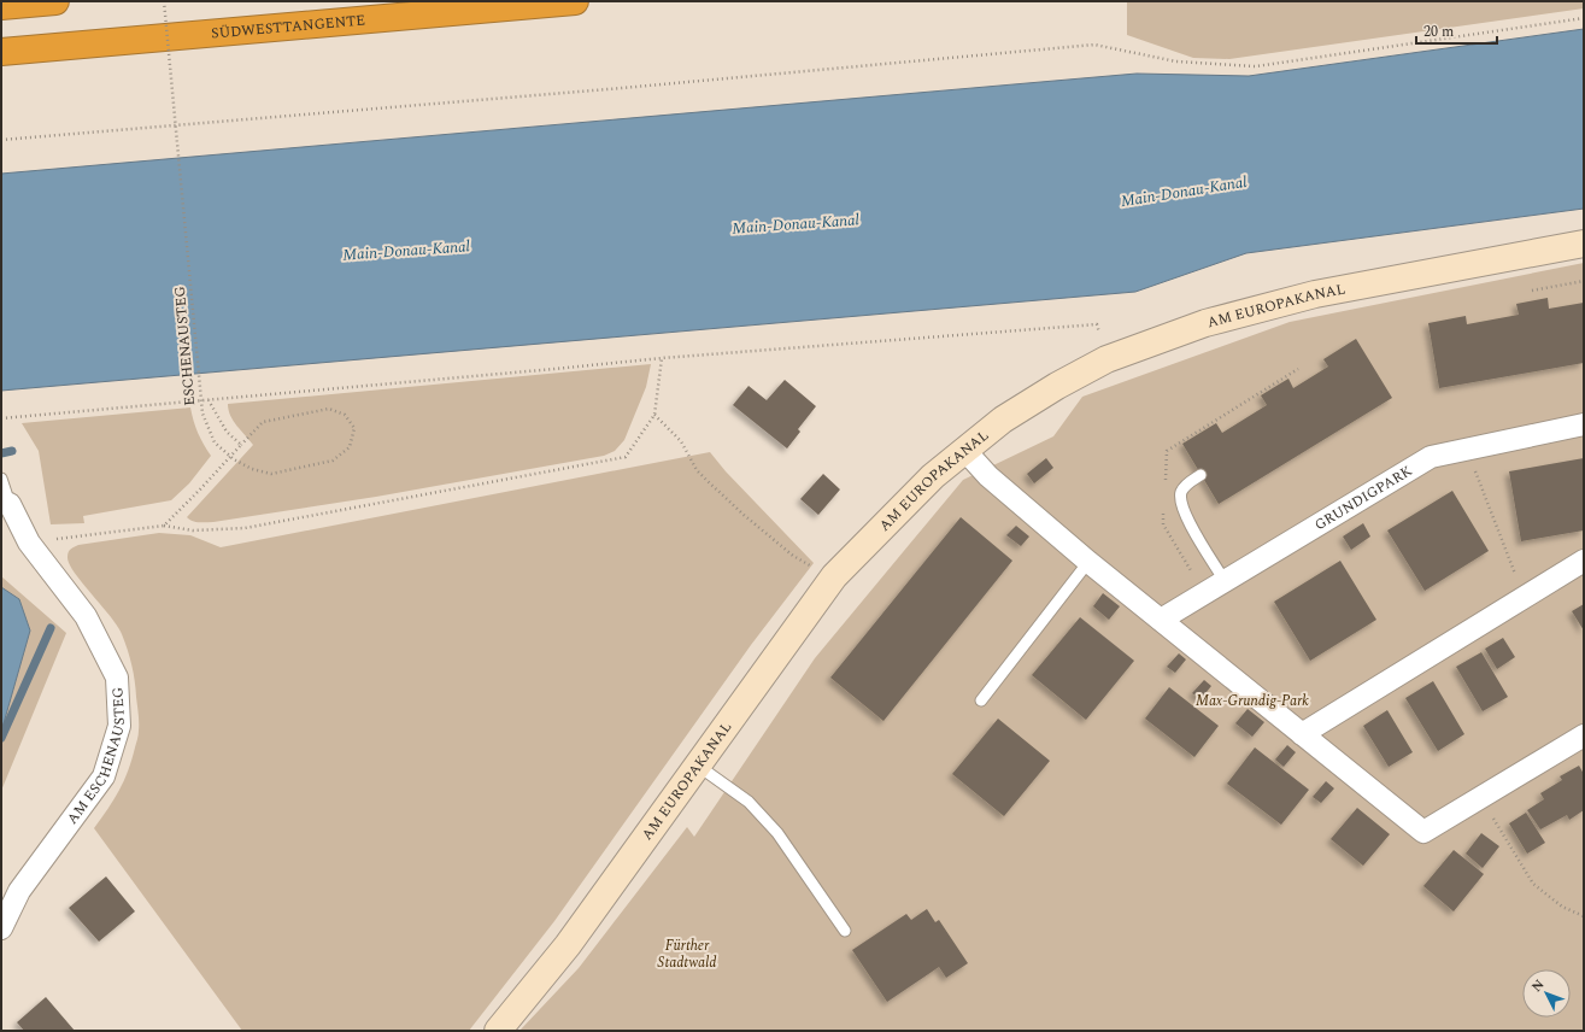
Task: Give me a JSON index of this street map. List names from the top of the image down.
{
  "streets": {
    "highway": ["SÜDWESTTANGENTE"],
    "main road": ["AM EUROPAKANAL"],
    "street": ["GRUNDIGPARK", "AM ESCHENAUSTEG"],
    "path": ["ESCHENAUSTEG"]
  },
  "water": ["Main-Donau-Kanal"],
  "parks": ["Max-Grundig-Park", "Fürther Stadtwald"],
  "scale_bar": "20 m",
  "north": "top left"
}
